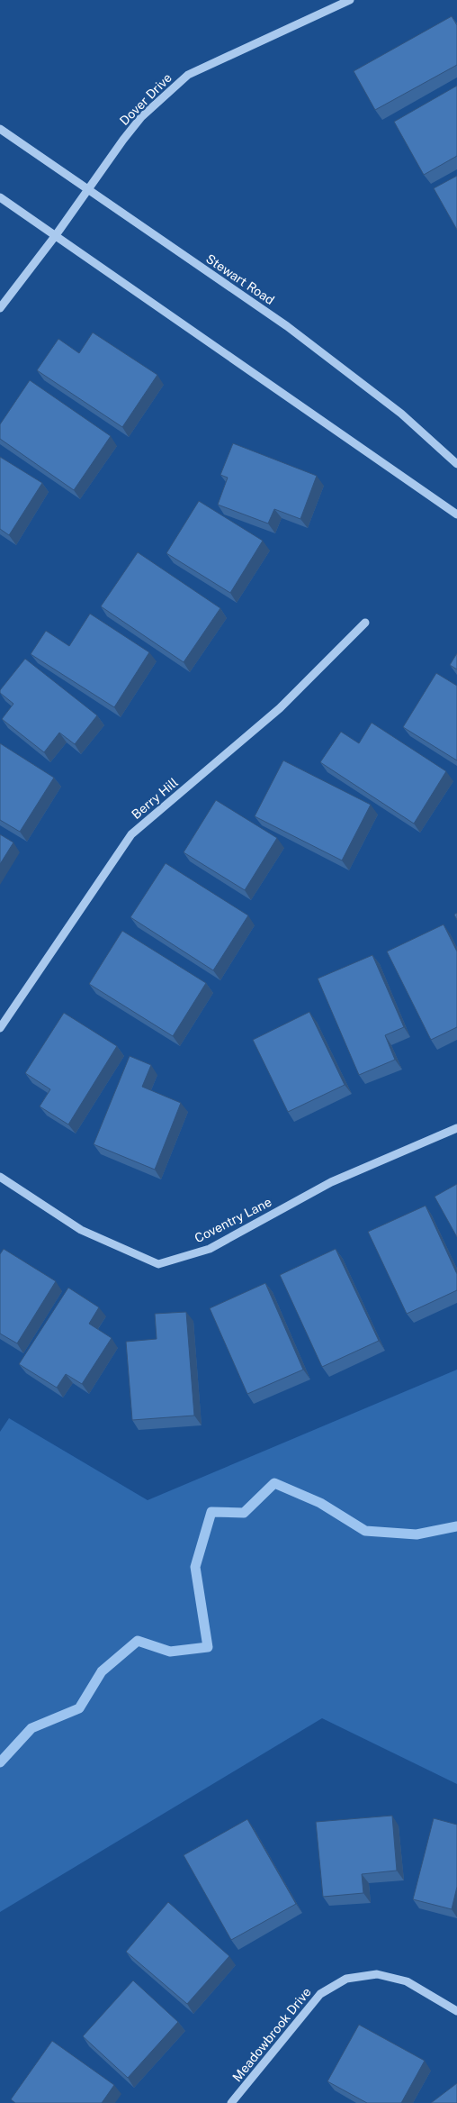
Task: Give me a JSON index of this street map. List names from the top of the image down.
{
  "streets": {
    "street": [
      "Dover Drive",
      "Stewart Road",
      "Berry Hill",
      "Coventry Lane",
      "Meadowbrook Drive"
    ]
  },
  "crossings": [
    ["Dover Drive", "Stewart Road"]
  ]
}
